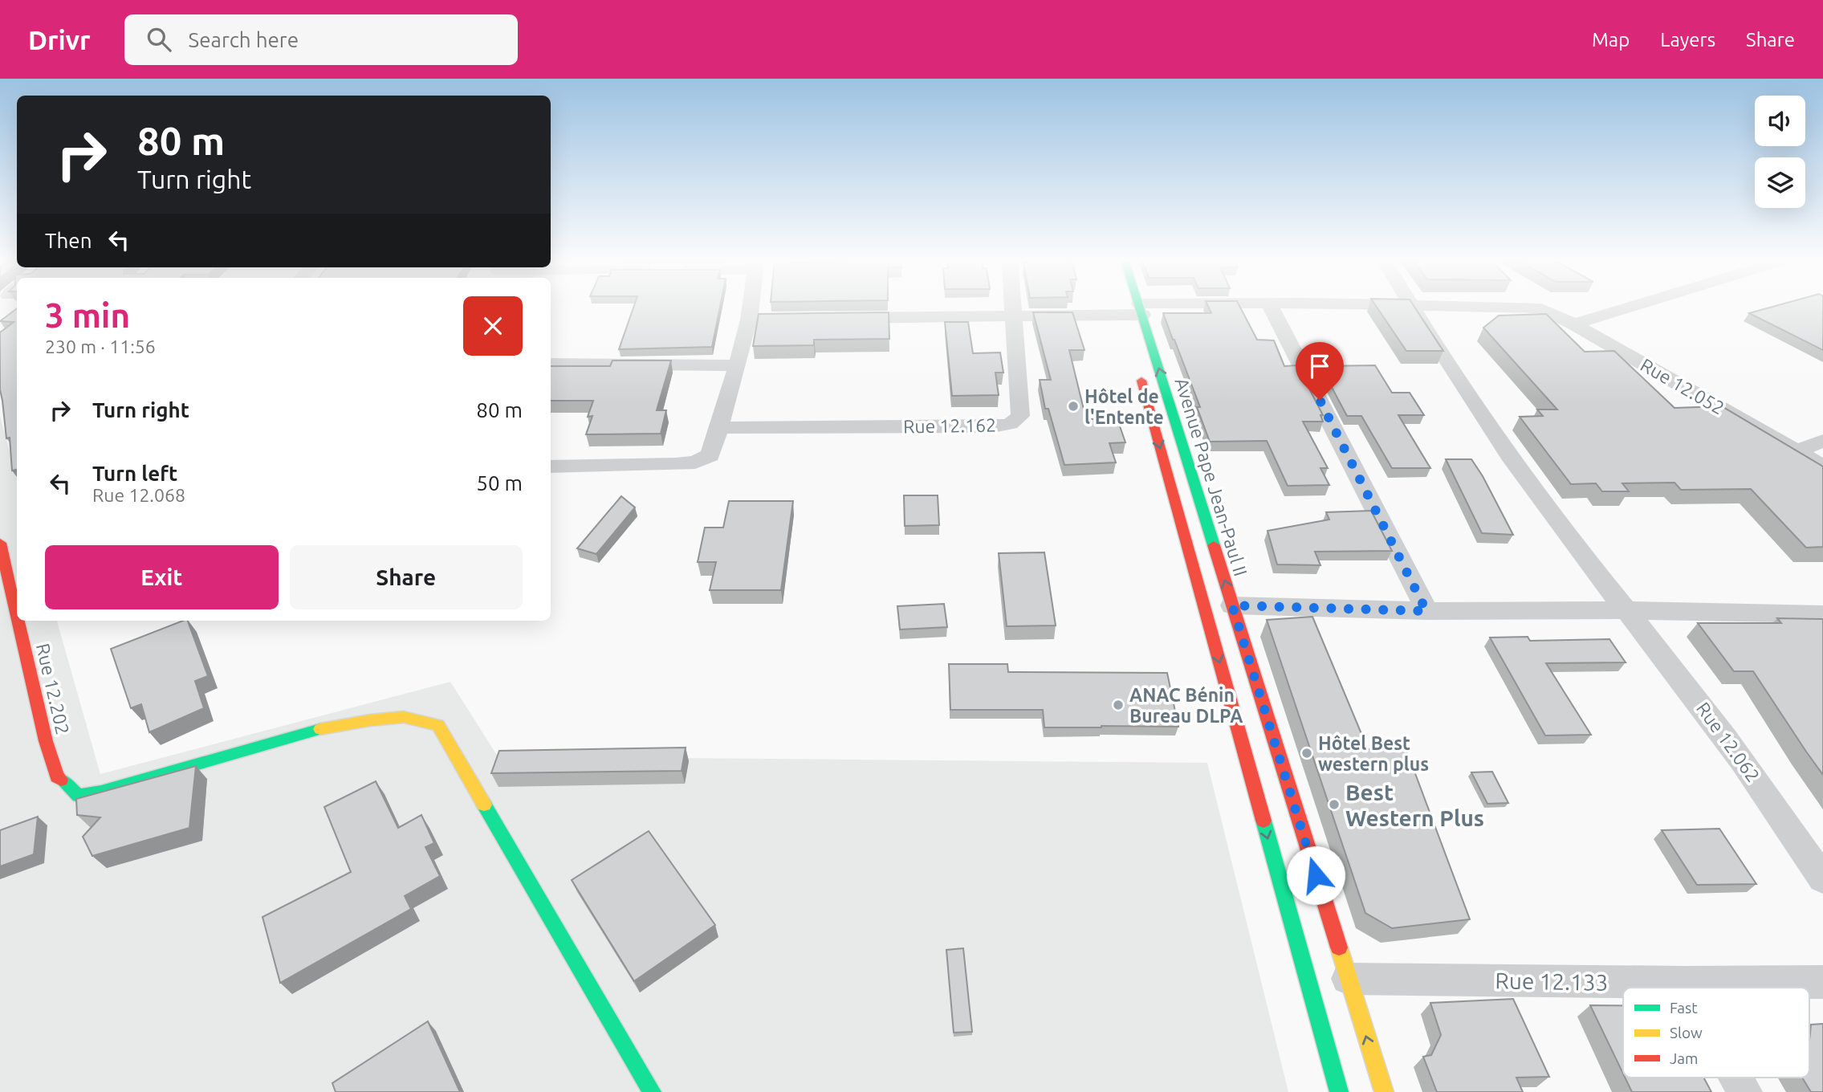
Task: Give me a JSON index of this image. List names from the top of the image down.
{
  "streets": {
    "main road": ["Avenue Pape Jean-Paul II", "Rue 12.202"],
    "street": [
      "Rue 12.052",
      "Rue 12.162",
      "Rue 12.062",
      "Rue 12.133"
    ]
  },
  "crossings": [
    ["Avenue Pape Jean-Paul II", "Rue 12.133"]
  ],
  "places": [
    "Hôtel de l'Entente",
    "ANAC Bénin Bureau DLPA",
    "Hôtel Best western plus",
    "Best Western Plus"
  ],
  "legend": ["Fast", "Slow", "Jam"],
  "page": {
    "header": "Drivr",
    "search": "Search here",
    "nav": ["Map", "Layers", "Share"],
    "turn": ["80 m", "Turn right"],
    "then": "Then",
    "heading": ["3 min", "230 m · 11:56"],
    "list": [
      {
        "name": "Turn right",
        "value": "80 m"
      },
      {
        "name": "Turn left",
        "note": "Rue 12.068",
        "value": "50 m"
      }
    ],
    "buttons": ["Exit", "Share"]
  }
}
